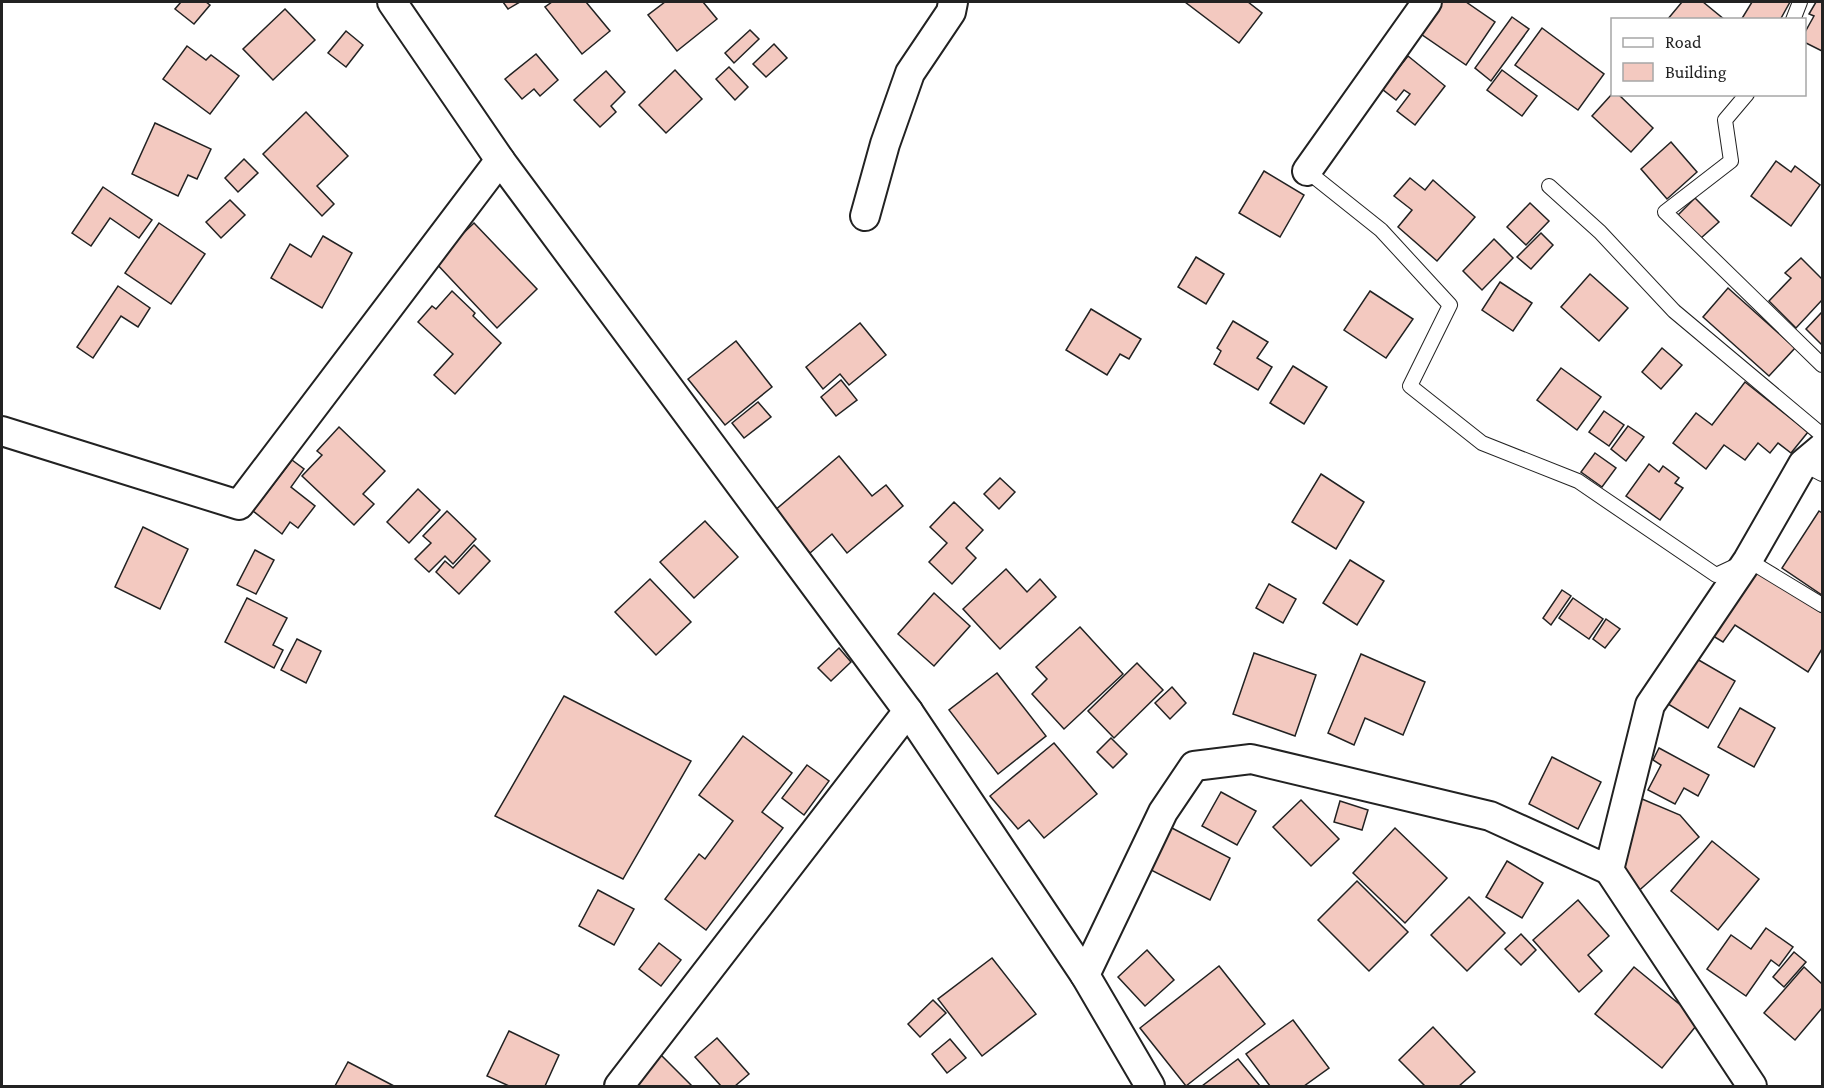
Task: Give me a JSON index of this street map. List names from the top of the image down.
{
  "legend": ["Road", "Building"]
}
